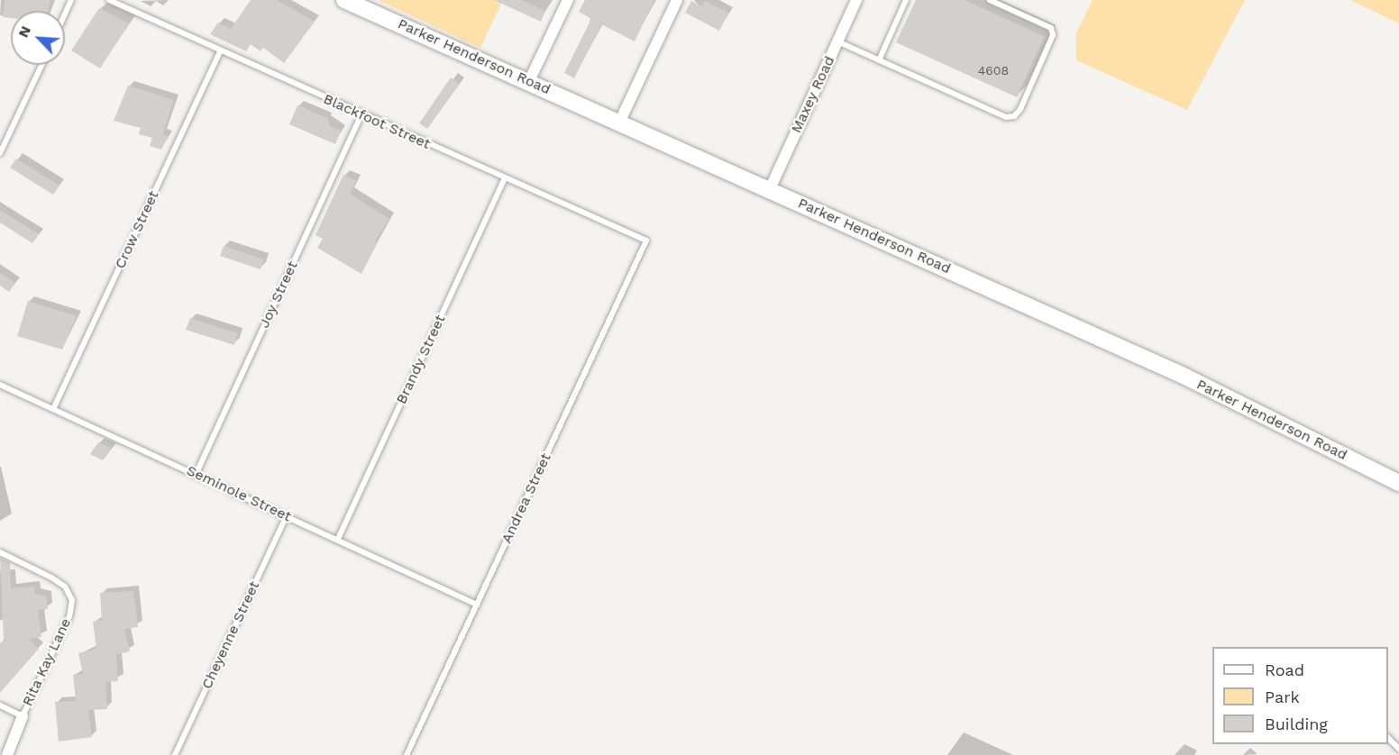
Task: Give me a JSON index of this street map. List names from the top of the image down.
{
  "streets": {
    "street": ["Parker Henderson Road", "Maxey Road"],
    "lane": [
      "Blackfoot Street",
      "Crow Street",
      "Joy Street",
      "Brandy Street",
      "Seminole Street",
      "Andrea Street",
      "Cheyenne Street",
      "Rita Kay Lane"
    ]
  },
  "crossings": [
    ["Parker Henderson Road", "Maxey Road"],
    ["Blackfoot Street", "Crow Street"],
    ["Blackfoot Street", "Joy Street"],
    ["Blackfoot Street", "Brandy Street"],
    ["Blackfoot Street", "Andrea Street"],
    ["Crow Street", "Seminole Street"],
    ["Joy Street", "Seminole Street"],
    ["Brandy Street", "Seminole Street"],
    ["Seminole Street", "Andrea Street"],
    ["Seminole Street", "Cheyenne Street"]
  ],
  "house_numbers": ["4608"],
  "legend": ["Road", "Park", "Building"],
  "north": "top left"
}
